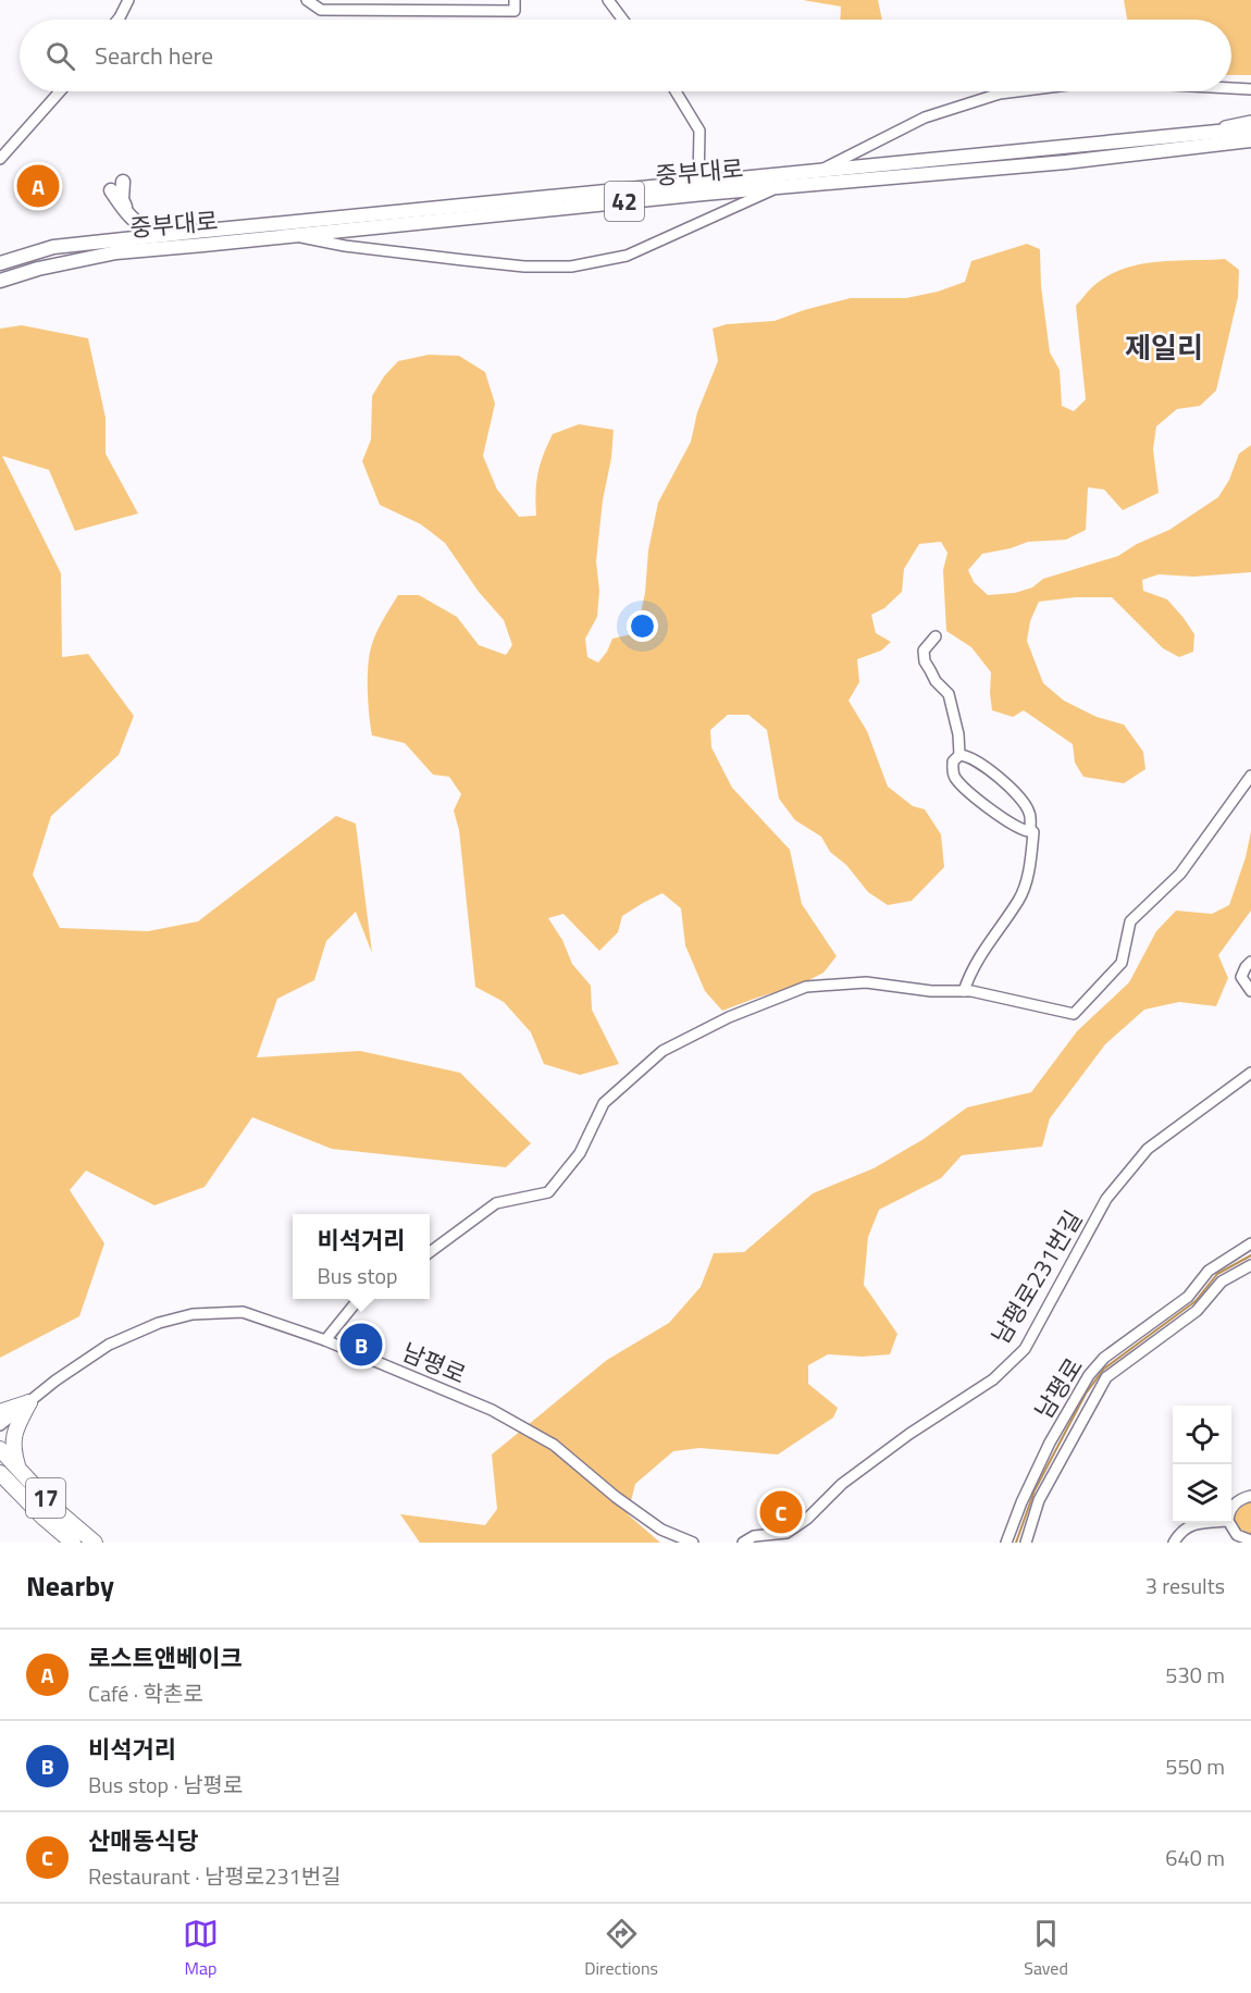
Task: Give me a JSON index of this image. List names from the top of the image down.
{
  "streets": {
    "highway": ["17"],
    "main road": ["중부대로", "42"],
    "street": ["남평로231번길", "남평로"]
  },
  "districts": ["제일리"],
  "page": {
    "search": "Search here",
    "pins": ["A", "B", "C"],
    "popup": ["비석거리", "Bus stop"],
    "heading": ["Nearby", "3 results"],
    "list": [
      {
        "mark": "A",
        "name": "로스트앤베이크",
        "note": "Café · 학촌로",
        "value": "530 m"
      },
      {
        "mark": "B",
        "name": "비석거리",
        "note": "Bus stop · 남평로",
        "value": "550 m"
      },
      {
        "mark": "C",
        "name": "산매동식당",
        "note": "Restaurant · 남평로231번길",
        "value": "640 m"
      }
    ],
    "nav": ["Map", "Directions", "Saved"]
  }
}
